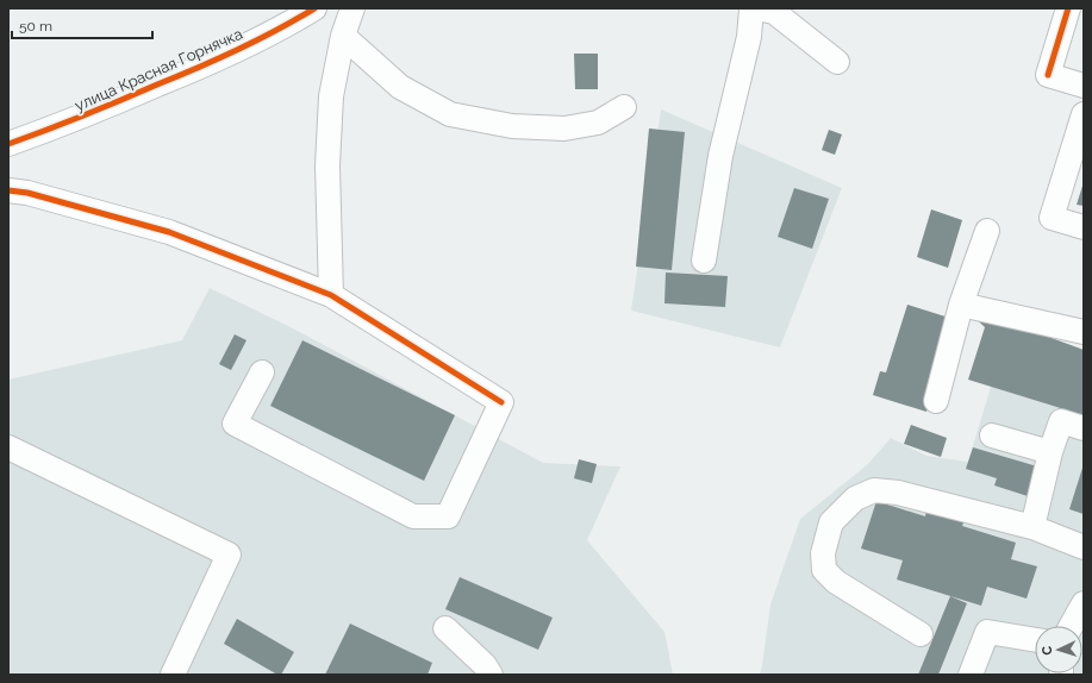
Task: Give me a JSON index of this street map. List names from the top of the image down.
{
  "streets": {
    "street": ["улица Красная Горнячка"]
  },
  "scale_bar": "50 m",
  "north": "left"
}
